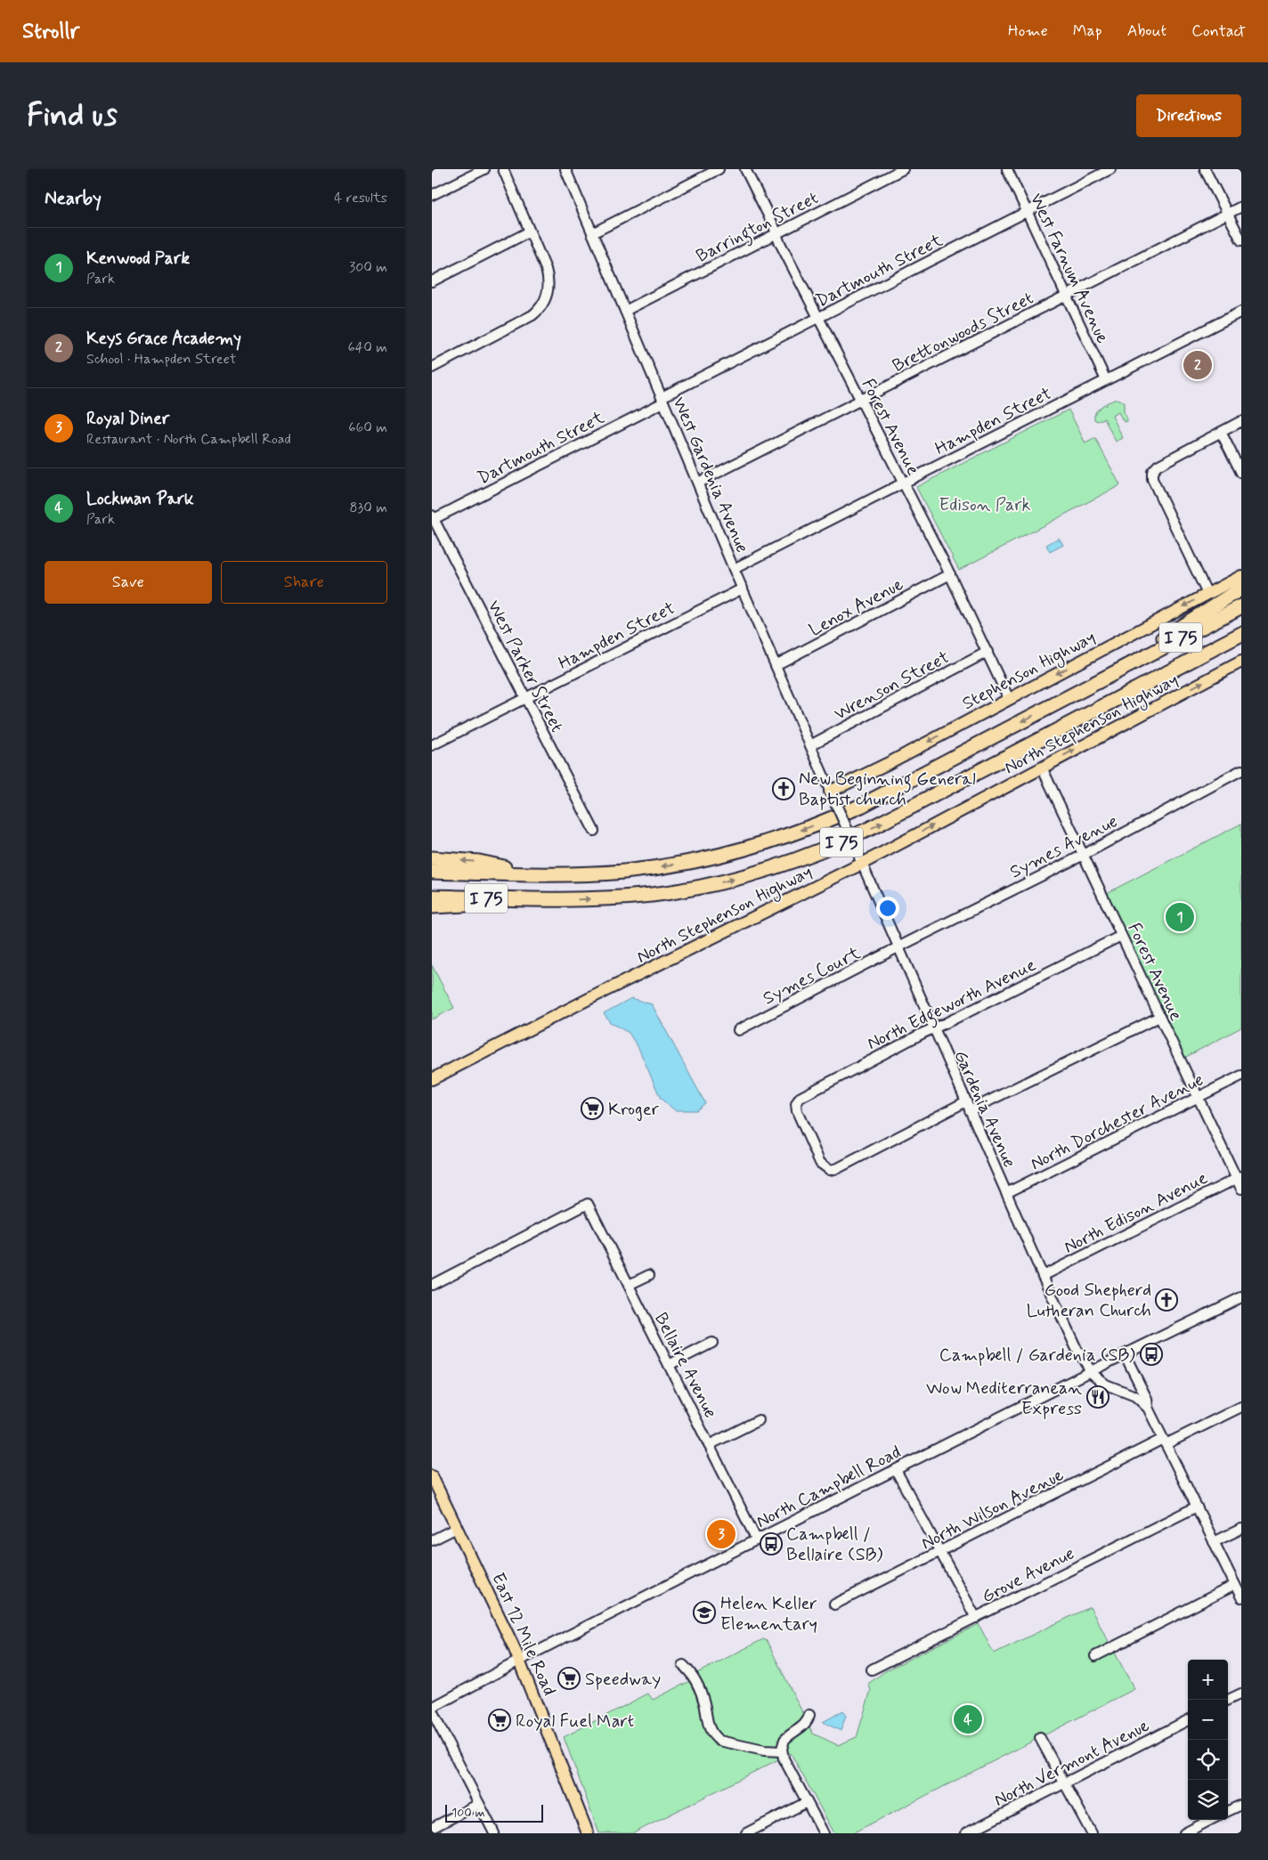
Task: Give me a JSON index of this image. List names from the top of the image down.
{
  "streets": {
    "highway": ["I 75"],
    "main road": ["Stephenson Highway", "North Stephenson Highway", "East 12 Mile Road"],
    "street": [
      "Barrington Street",
      "West Farnum Avenue",
      "Dartmouth Street",
      "Brettonwoods Street",
      "Hampden Street",
      "Forest Avenue",
      "West Gardenia Avenue",
      "Lenox Avenue",
      "West Parker Street",
      "Wrenson Street",
      "Symes Avenue",
      "Symes Court",
      "North Edgeworth Avenue",
      "Gardenia Avenue",
      "North Dorchester Avenue",
      "North Edison Avenue",
      "Bellaire Avenue",
      "North Campbell Road",
      "North Wilson Avenue",
      "Grove Avenue",
      "North Vermont Avenue"
    ]
  },
  "crossings": [
    ["Barrington Street", "Forest Avenue"],
    ["Barrington Street", "West Gardenia Avenue"],
    ["West Farnum Avenue", "Dartmouth Street"],
    ["West Farnum Avenue", "Brettonwoods Street"],
    ["West Farnum Avenue", "Hampden Street"],
    ["Dartmouth Street", "Forest Avenue"],
    ["Dartmouth Street", "West Gardenia Avenue"],
    ["Dartmouth Street", "West Parker Street"],
    ["Brettonwoods Street", "Forest Avenue"],
    ["Brettonwoods Street", "West Gardenia Avenue"],
    ["Hampden Street", "Forest Avenue"],
    ["Hampden Street", "West Gardenia Avenue"],
    ["Hampden Street", "West Parker Street"],
    ["Forest Avenue", "Lenox Avenue"],
    ["Forest Avenue", "Stephenson Highway"],
    ["Forest Avenue", "Wrenson Street"],
    ["Forest Avenue", "North Stephenson Highway"],
    ["Forest Avenue", "Symes Avenue"],
    ["Forest Avenue", "North Edgeworth Avenue"],
    ["Forest Avenue", "North Dorchester Avenue"],
    ["Forest Avenue", "North Edison Avenue"],
    ["West Gardenia Avenue", "Lenox Avenue"],
    ["West Gardenia Avenue", "Stephenson Highway"],
    ["West Gardenia Avenue", "Wrenson Street"],
    ["West Gardenia Avenue", "Gardenia Avenue"],
    ["Stephenson Highway", "Gardenia Avenue"],
    ["North Stephenson Highway", "Gardenia Avenue"],
    ["Symes Avenue", "Symes Court"],
    ["Symes Avenue", "Gardenia Avenue"],
    ["Symes Court", "Gardenia Avenue"],
    ["North Edgeworth Avenue", "Gardenia Avenue"],
    ["Gardenia Avenue", "North Dorchester Avenue"],
    ["Gardenia Avenue", "North Edison Avenue"],
    ["Gardenia Avenue", "North Campbell Road"],
    ["Gardenia Avenue", "North Wilson Avenue"],
    ["Gardenia Avenue", "Grove Avenue"],
    ["Bellaire Avenue", "North Campbell Road"],
    ["North Campbell Road", "East 12 Mile Road"]
  ],
  "one_way": ["Stephenson Highway", "North Stephenson Highway"],
  "parks": ["Edison Park"],
  "places": {
    "church": ["New Beginning General Baptist church", "Good Shepherd Lutheran Church"],
    "supermarket": ["Kroger", "Speedway", "Royal Fuel Mart"],
    "bus stop": ["Campbell / Gardenia (SB)", "Campbell / Bellaire (SB)"],
    "restaurant": ["Wow Mediterranean Express"],
    "school or university": ["Helen Keller Elementary"]
  },
  "scale_bar": "100 m",
  "page": {
    "header": "Strollr",
    "nav": [
      "Home",
      "Map",
      "About",
      "Contact"
    ],
    "buttons": [
      "Directions",
      ["Save", "Share"]
    ],
    "title": "Find us",
    "heading": ["Nearby", "4 results"],
    "list": [
      {
        "mark": "1",
        "name": "Kenwood Park",
        "note": "Park",
        "value": "300 m"
      },
      {
        "mark": "2",
        "name": "Keys Grace Academy",
        "note": "School · Hampden Street",
        "value": "640 m"
      },
      {
        "mark": "3",
        "name": "Royal Diner",
        "note": "Restaurant · North Campbell Road",
        "value": "660 m"
      },
      {
        "mark": "4",
        "name": "Lockman Park",
        "note": "Park",
        "value": "830 m"
      }
    ],
    "pins": [
      "2",
      "1",
      "3",
      "4"
    ],
    "map_buttons": ["+", "−"],
    "scale": "100 m"
  }
}
